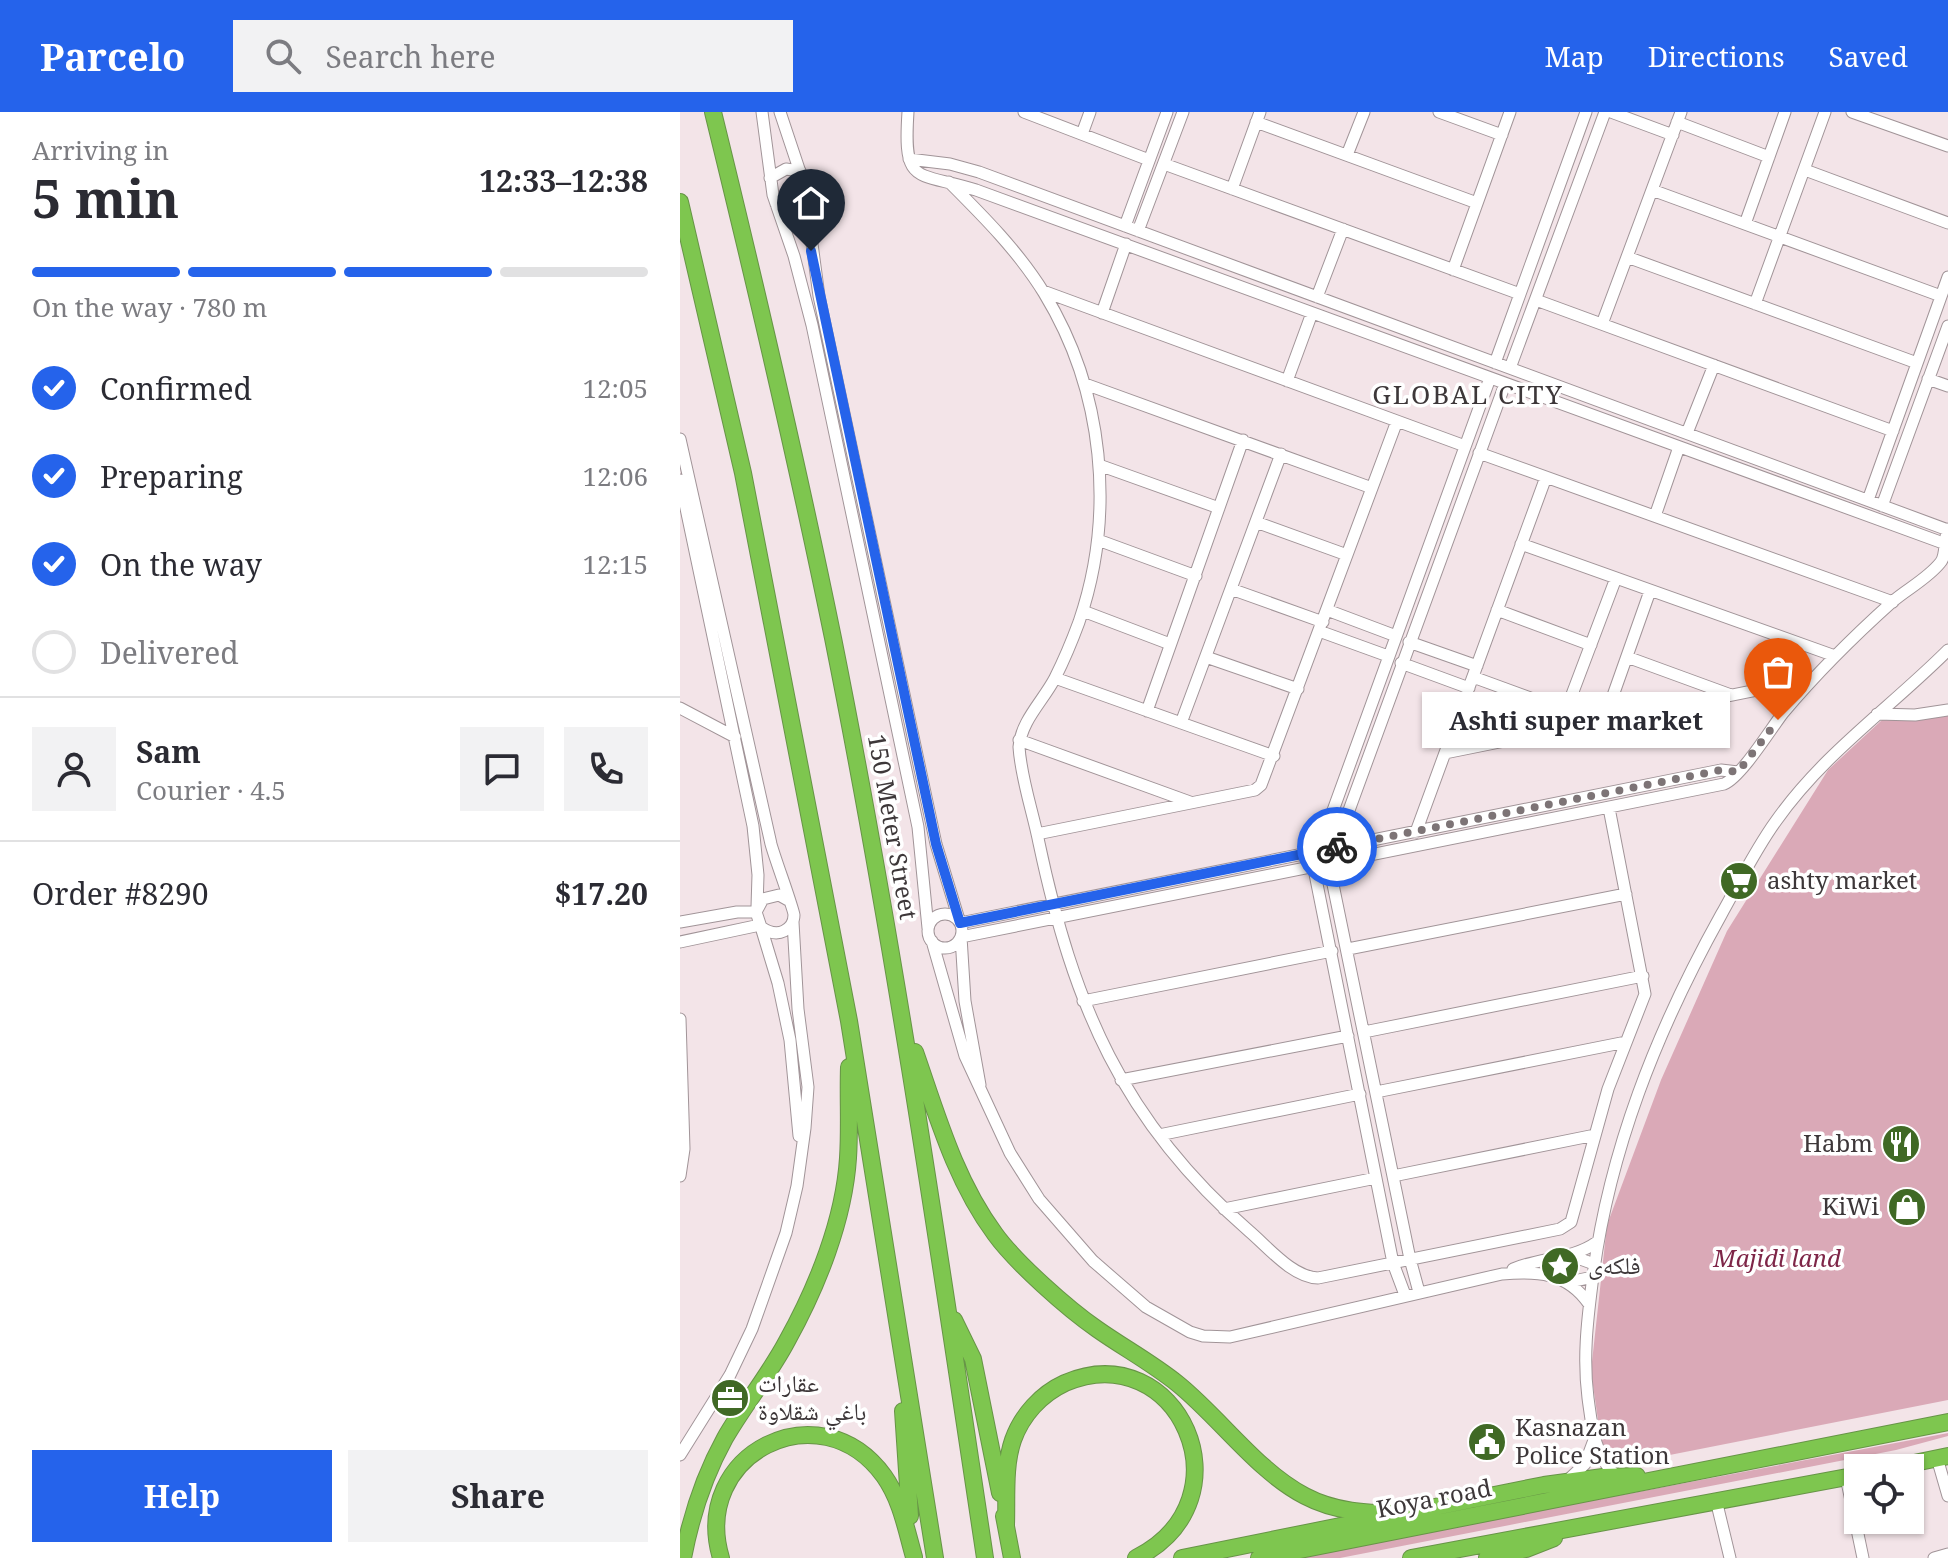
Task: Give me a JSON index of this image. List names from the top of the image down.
{
  "streets": {
    "highway": ["150 Meter Street", "Koya road"]
  },
  "districts": ["GLOBAL CITY"],
  "parks": ["Majidi land"],
  "places": {
    "other": ["Ashti super market"],
    "supermarket": ["ashty market"],
    "restaurant": ["Habm"],
    "shop": ["KiWi"],
    "place": ["فلکەی"],
    "office": ["عقارات باغي شقلاوة"],
    "public building": ["Kasnazan Police Station"]
  },
  "page": {
    "header": "Parcelo",
    "search": "Search here",
    "nav": ["Map", "Directions", "Saved"],
    "heading": ["5 min", "Arriving in", "12:33–12:38"],
    "panel": [
      "Sam",
      "Courier · 4.5",
      "Order #8290",
      "$17.20"
    ],
    "bar": "On the way · 780 m",
    "list": [
      ["Confirmed", "12:05"],
      ["Preparing", "12:06"],
      ["On the way", "12:15"],
      "Delivered"
    ],
    "bubble": "Ashti super market",
    "buttons": ["Help", "Share"]
  }
}
